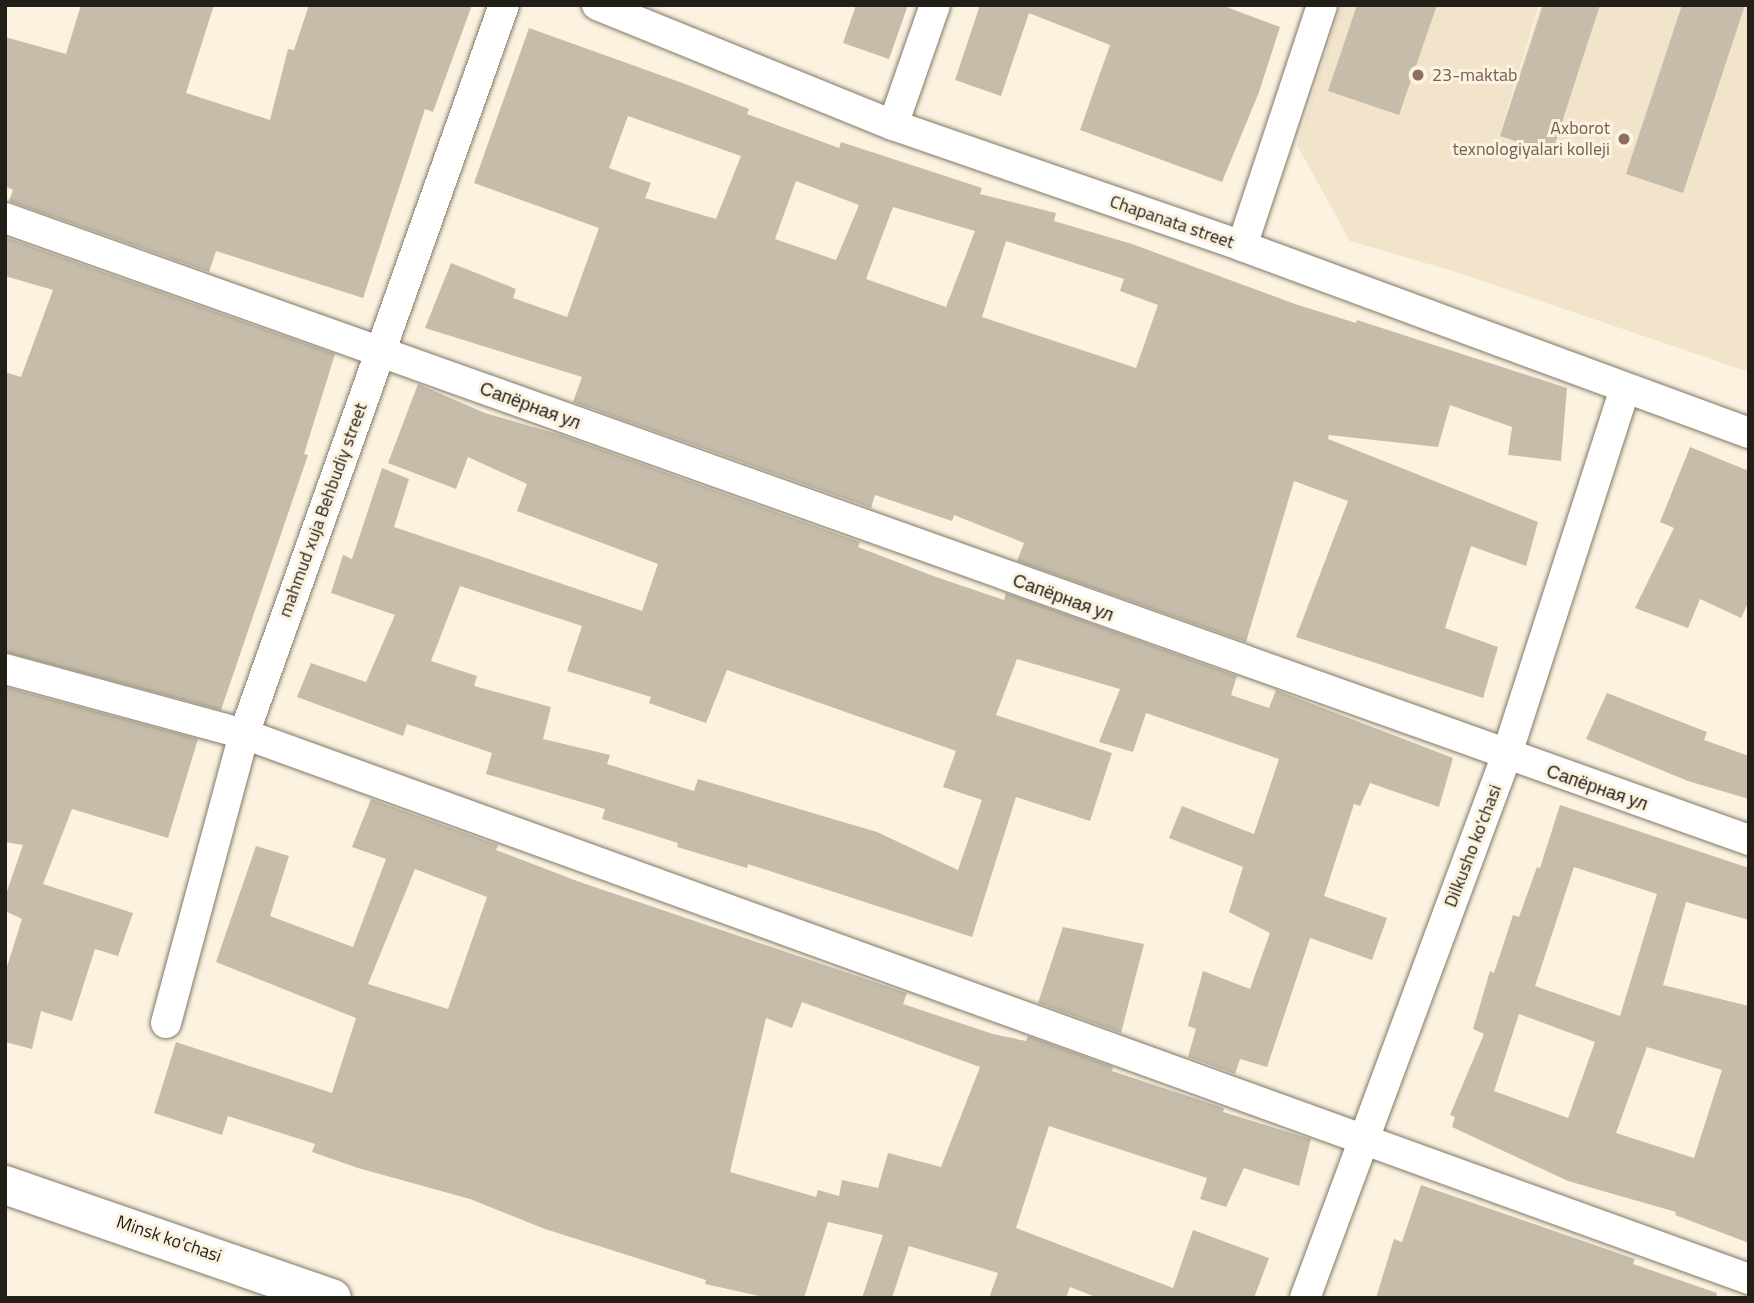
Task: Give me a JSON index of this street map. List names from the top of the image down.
{
  "streets": {
    "street": [
      "Chapanata street",
      "Сапёрная ул",
      "mahmud xuja Behbudiy street",
      "Dilkusho ko'chasi",
      "Minsk ko'chasi"
    ]
  },
  "crossings": [
    ["Chapanata street", "Dilkusho ko'chasi"],
    ["Сапёрная ул", "mahmud xuja Behbudiy street"],
    ["Сапёрная ул", "Dilkusho ko'chasi"]
  ],
  "places": ["23-maktab", "Axborot texnologiyalari kolleji"]
}
